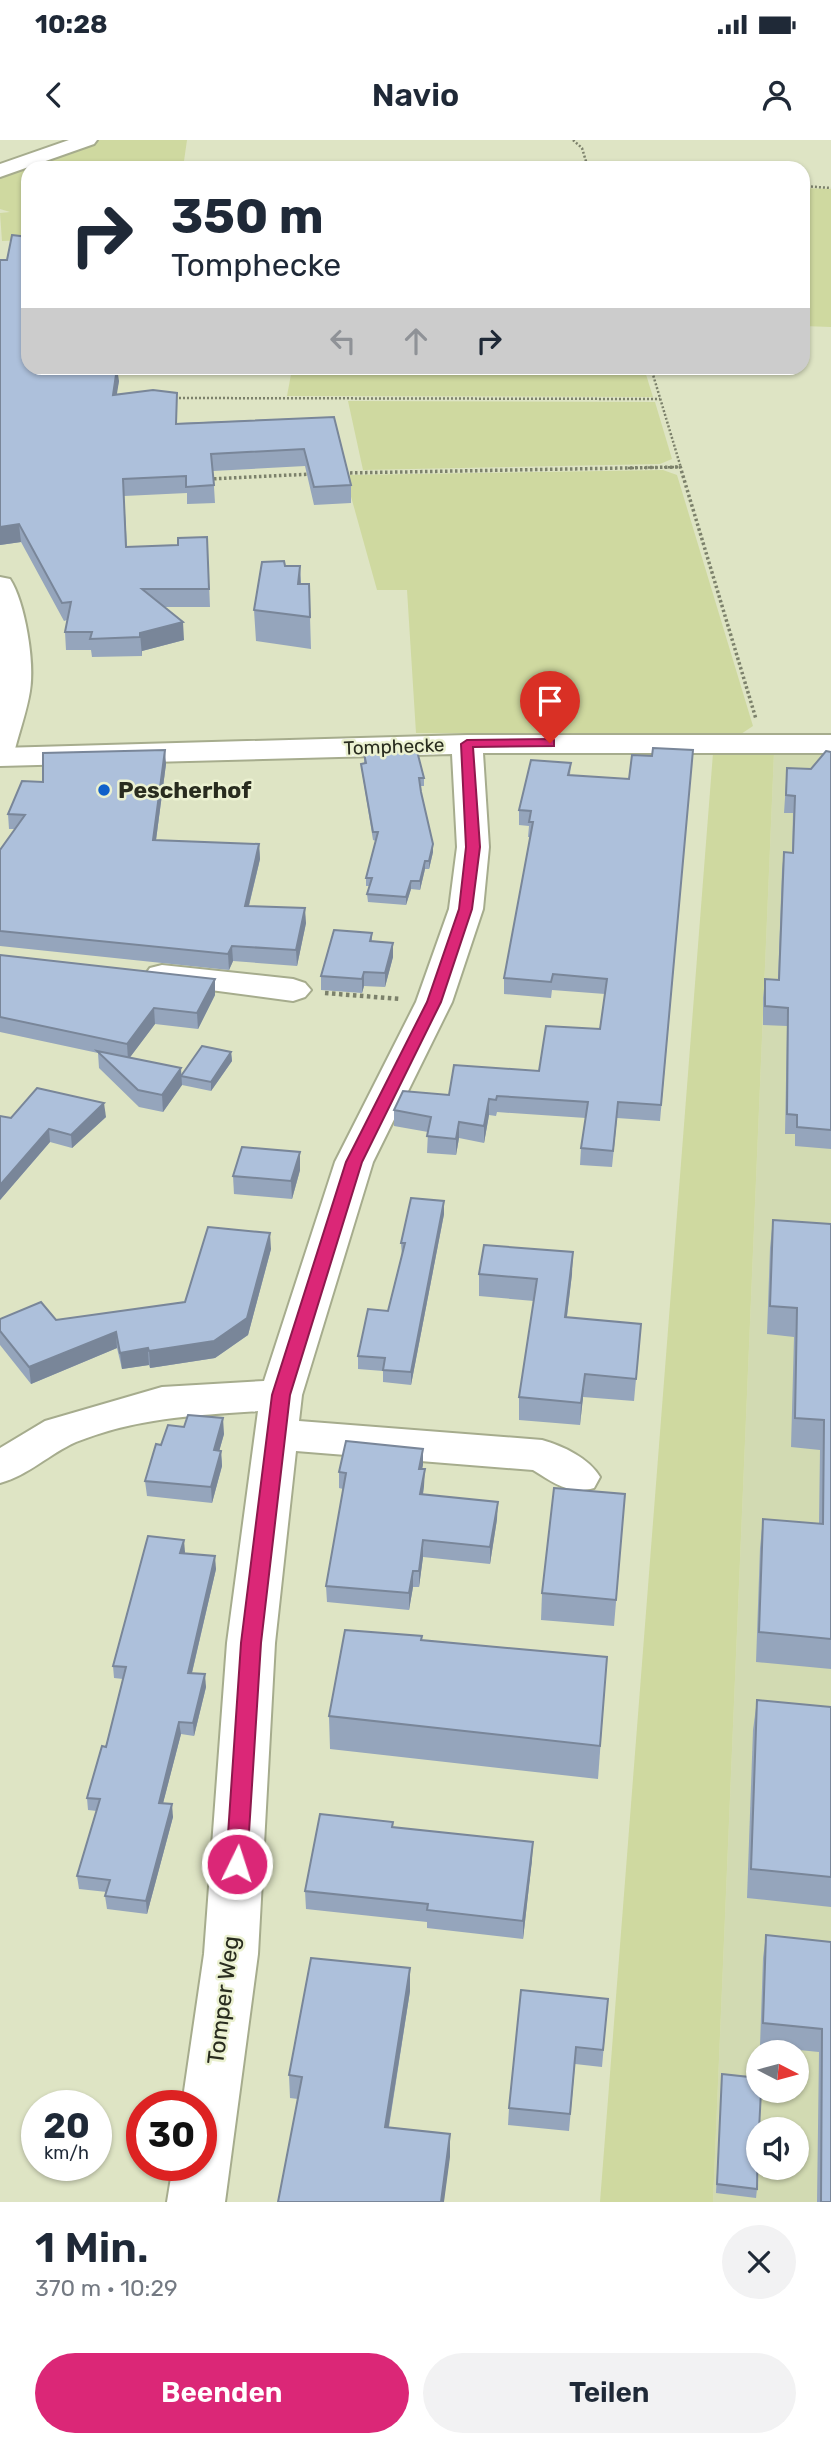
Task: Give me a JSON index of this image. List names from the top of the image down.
{
  "streets": {
    "street": ["Tomphecke", "Tomper Weg"]
  },
  "crossings": [
    ["Tomphecke", "Tomper Weg"]
  ],
  "places": ["Pescherhof"],
  "north": "right",
  "page": {
    "status": "10:28",
    "header": "Navio",
    "turn": ["350 m", "Tomphecke"],
    "speed": "20 km/h",
    "limit": "30",
    "heading": ["1 Min.", "370 m · 10:29"],
    "buttons": ["Beenden", "Teilen"]
  }
}
